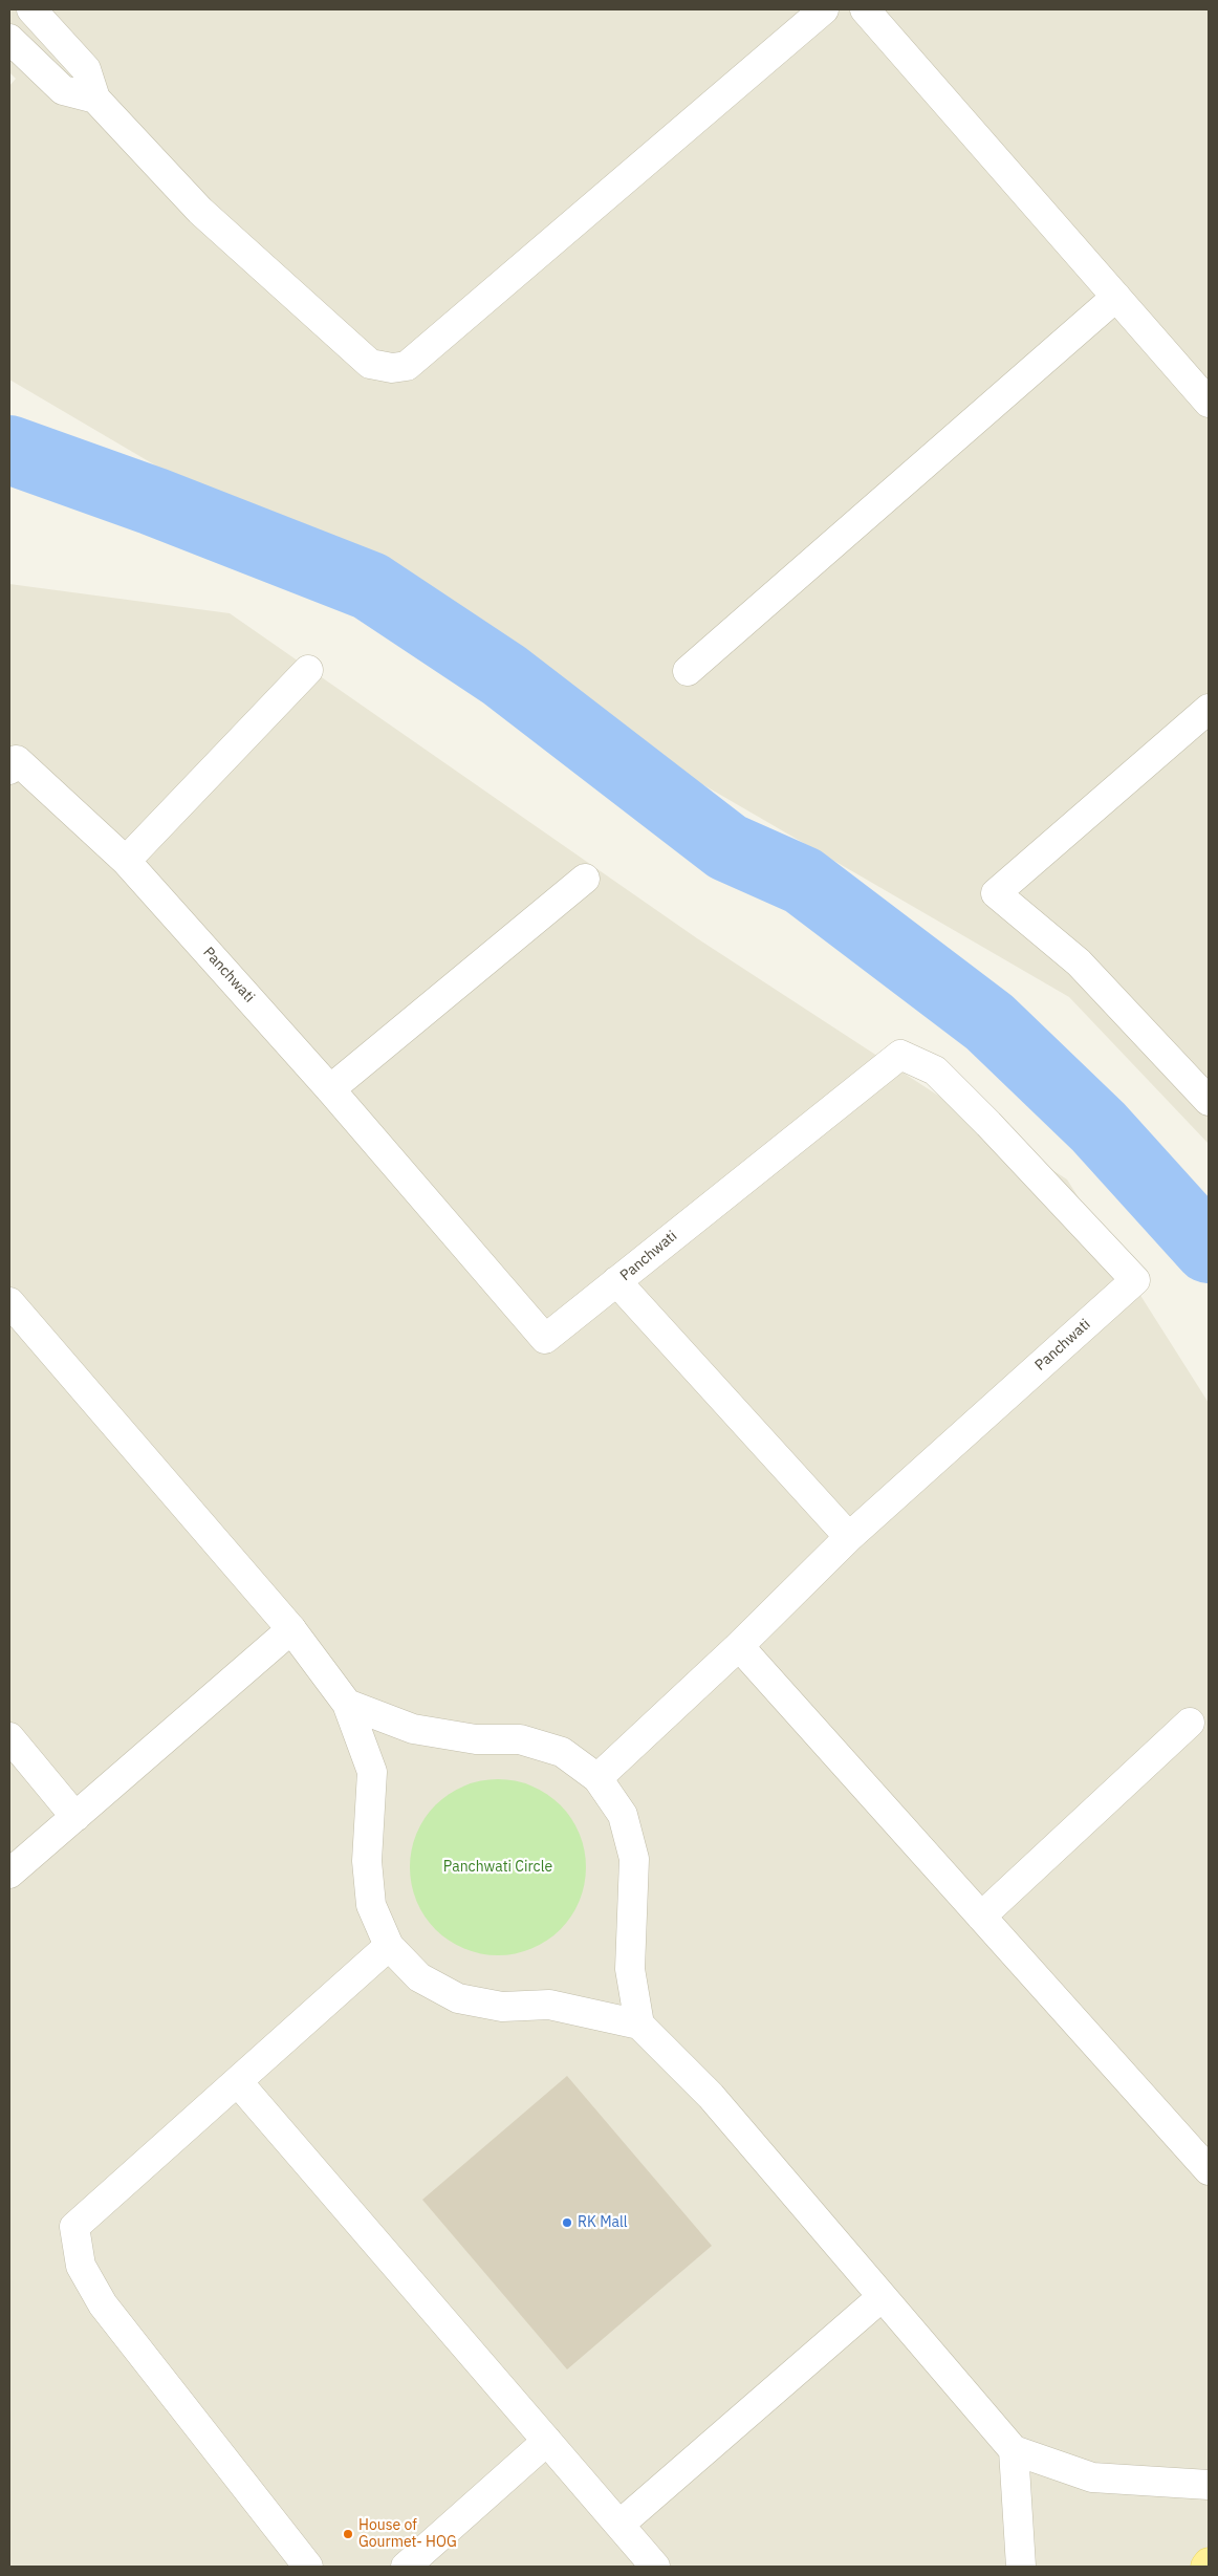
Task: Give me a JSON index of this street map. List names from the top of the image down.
{
  "streets": {
    "street": ["Panchwati"]
  },
  "parks": ["Panchwati Circle"],
  "places": ["RK Mall", "House of Gourmet- HOG"]
}
